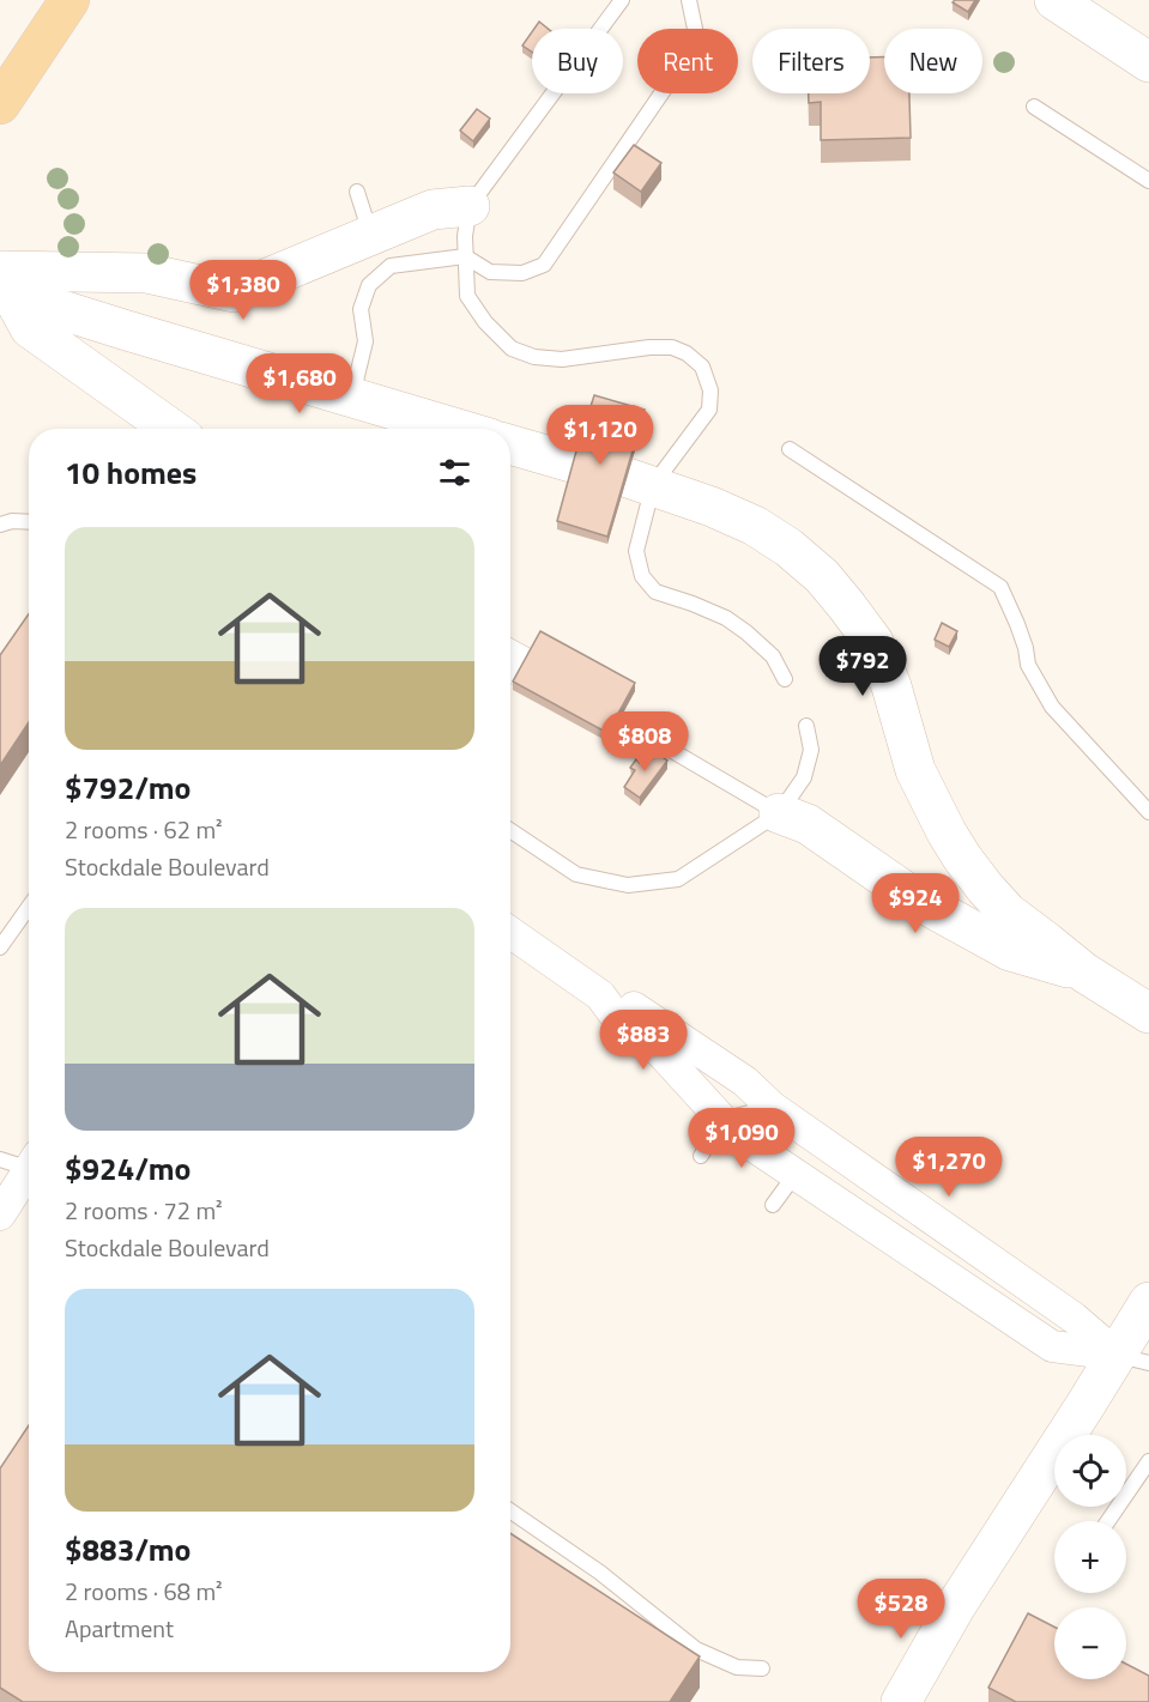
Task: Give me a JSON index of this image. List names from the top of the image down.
{
  "page": {
    "chip": [
      "Buy",
      "Rent",
      "Filters",
      "New"
    ],
    "price": [
      "$1,380",
      "$1,680",
      "$1,120",
      "$792",
      "$808",
      "$924",
      "$883",
      "$1,090",
      "$1,270",
      "$528"
    ],
    "heading": "10 homes",
    "list": [
      {
        "name": "$792/mo",
        "note": "2 rooms · 62 m² · Stockdale Boulevard"
      },
      {
        "name": "$924/mo",
        "note": "2 rooms · 72 m² · Stockdale Boulevard"
      },
      {
        "name": "$883/mo",
        "note": "2 rooms · 68 m² · Apartment"
      }
    ],
    "map_buttons": ["+", "−"]
  }
}
